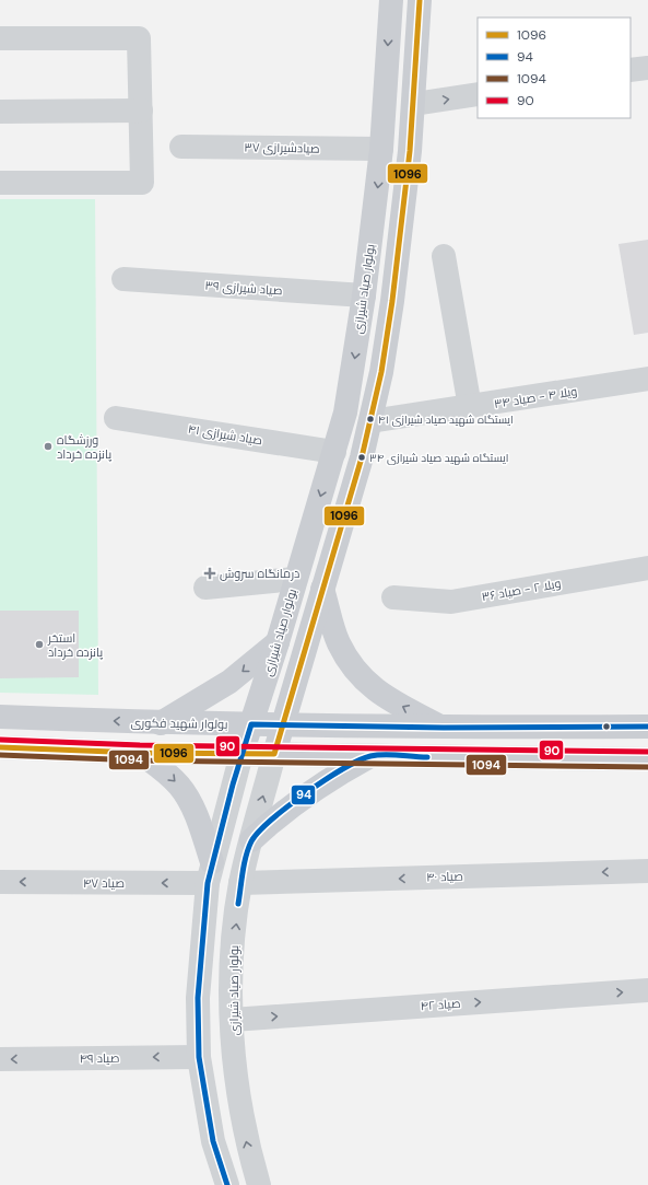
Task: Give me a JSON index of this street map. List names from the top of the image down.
{
  "streets": {
    "main road": ["بولوار صیاد شیرازی", "بولوار شهید فکوری"],
    "street": [
      "صیادشیرازی ۳۷",
      "صیاد شیرازی ۳۹",
      "ویلا ۴ - صیاد ۳۴",
      "صیاد شیرازی ۴۱",
      "ویلا ۲ - صیاد ۳۶",
      "صیاد ۴۰",
      "صیاد ۴۷",
      "صیاد ۴۲",
      "صیاد ۴۹"
    ]
  },
  "crossings": [
    ["صیادشیرازی ۳۷", "بولوار صیاد شیرازی"],
    ["صیاد شیرازی ۳۹", "بولوار صیاد شیرازی"],
    ["بولوار صیاد شیرازی", "ویلا ۴ - صیاد ۳۴"],
    ["بولوار صیاد شیرازی", "صیاد شیرازی ۴۱"],
    ["بولوار صیاد شیرازی", "بولوار شهید فکوری"],
    ["بولوار صیاد شیرازی", "صیاد ۴۰"],
    ["بولوار صیاد شیرازی", "صیاد ۴۷"],
    ["بولوار صیاد شیرازی", "صیاد ۴۲"],
    ["بولوار صیاد شیرازی", "صیاد ۴۹"]
  ],
  "one_way": [
    "صیاد ۴۰",
    "صیاد ۴۷",
    "صیاد ۴۲",
    "صیاد ۴۹"
  ],
  "places": {
    "other": [
      "ایستگاه شهید صیاد شیرازی ۴۱",
      "ورزشگاه پانزده خرداد",
      "ایستگاه شهید صیاد شیرازی ۳۴",
      "استخر پانزده خرداد"
    ],
    "health": ["درمانگاه سروش"]
  },
  "lines": [
    "transit line 1096",
    "transit line 94",
    "transit line 90",
    "transit line 1094"
  ],
  "legend": [
    "1096",
    "94",
    "1094",
    "90"
  ]
}
